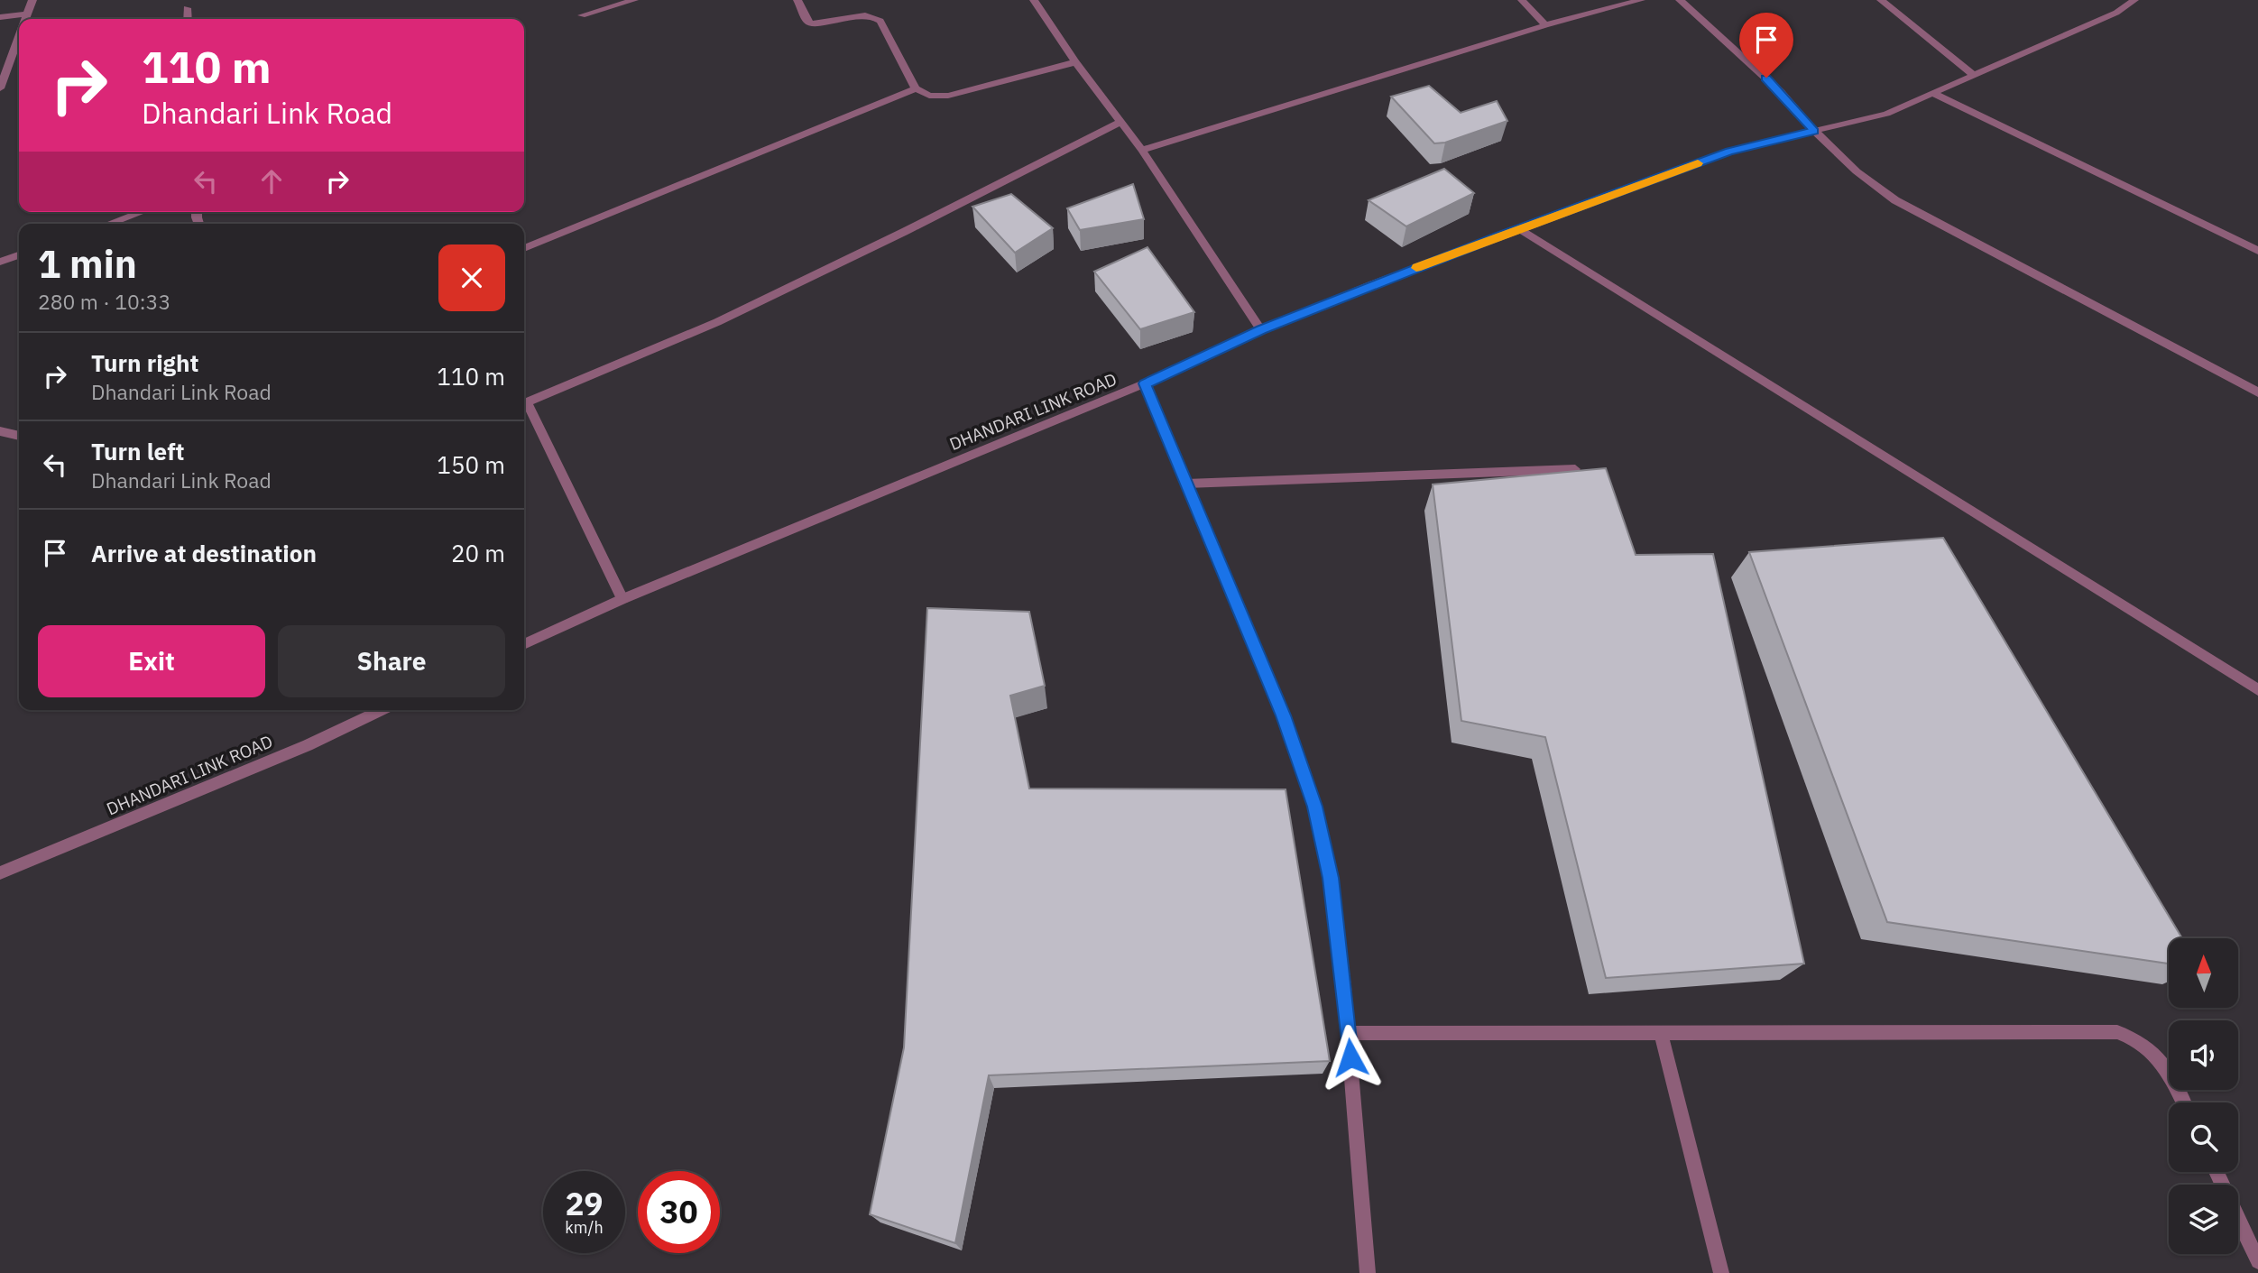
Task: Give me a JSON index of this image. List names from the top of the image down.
{
  "streets": {
    "street": ["DHANDARI LINK ROAD"]
  },
  "north": "top",
  "page": {
    "turn": ["110 m", "Dhandari Link Road"],
    "heading": ["1 min", "280 m · 10:33"],
    "list": [
      {
        "name": "Turn right",
        "note": "Dhandari Link Road",
        "value": "110 m"
      },
      {
        "name": "Turn left",
        "note": "Dhandari Link Road",
        "value": "150 m"
      },
      {
        "name": "Arrive at destination",
        "value": "20 m"
      }
    ],
    "buttons": ["Exit", "Share"],
    "speed": "29 km/h",
    "limit": "30"
  }
}
